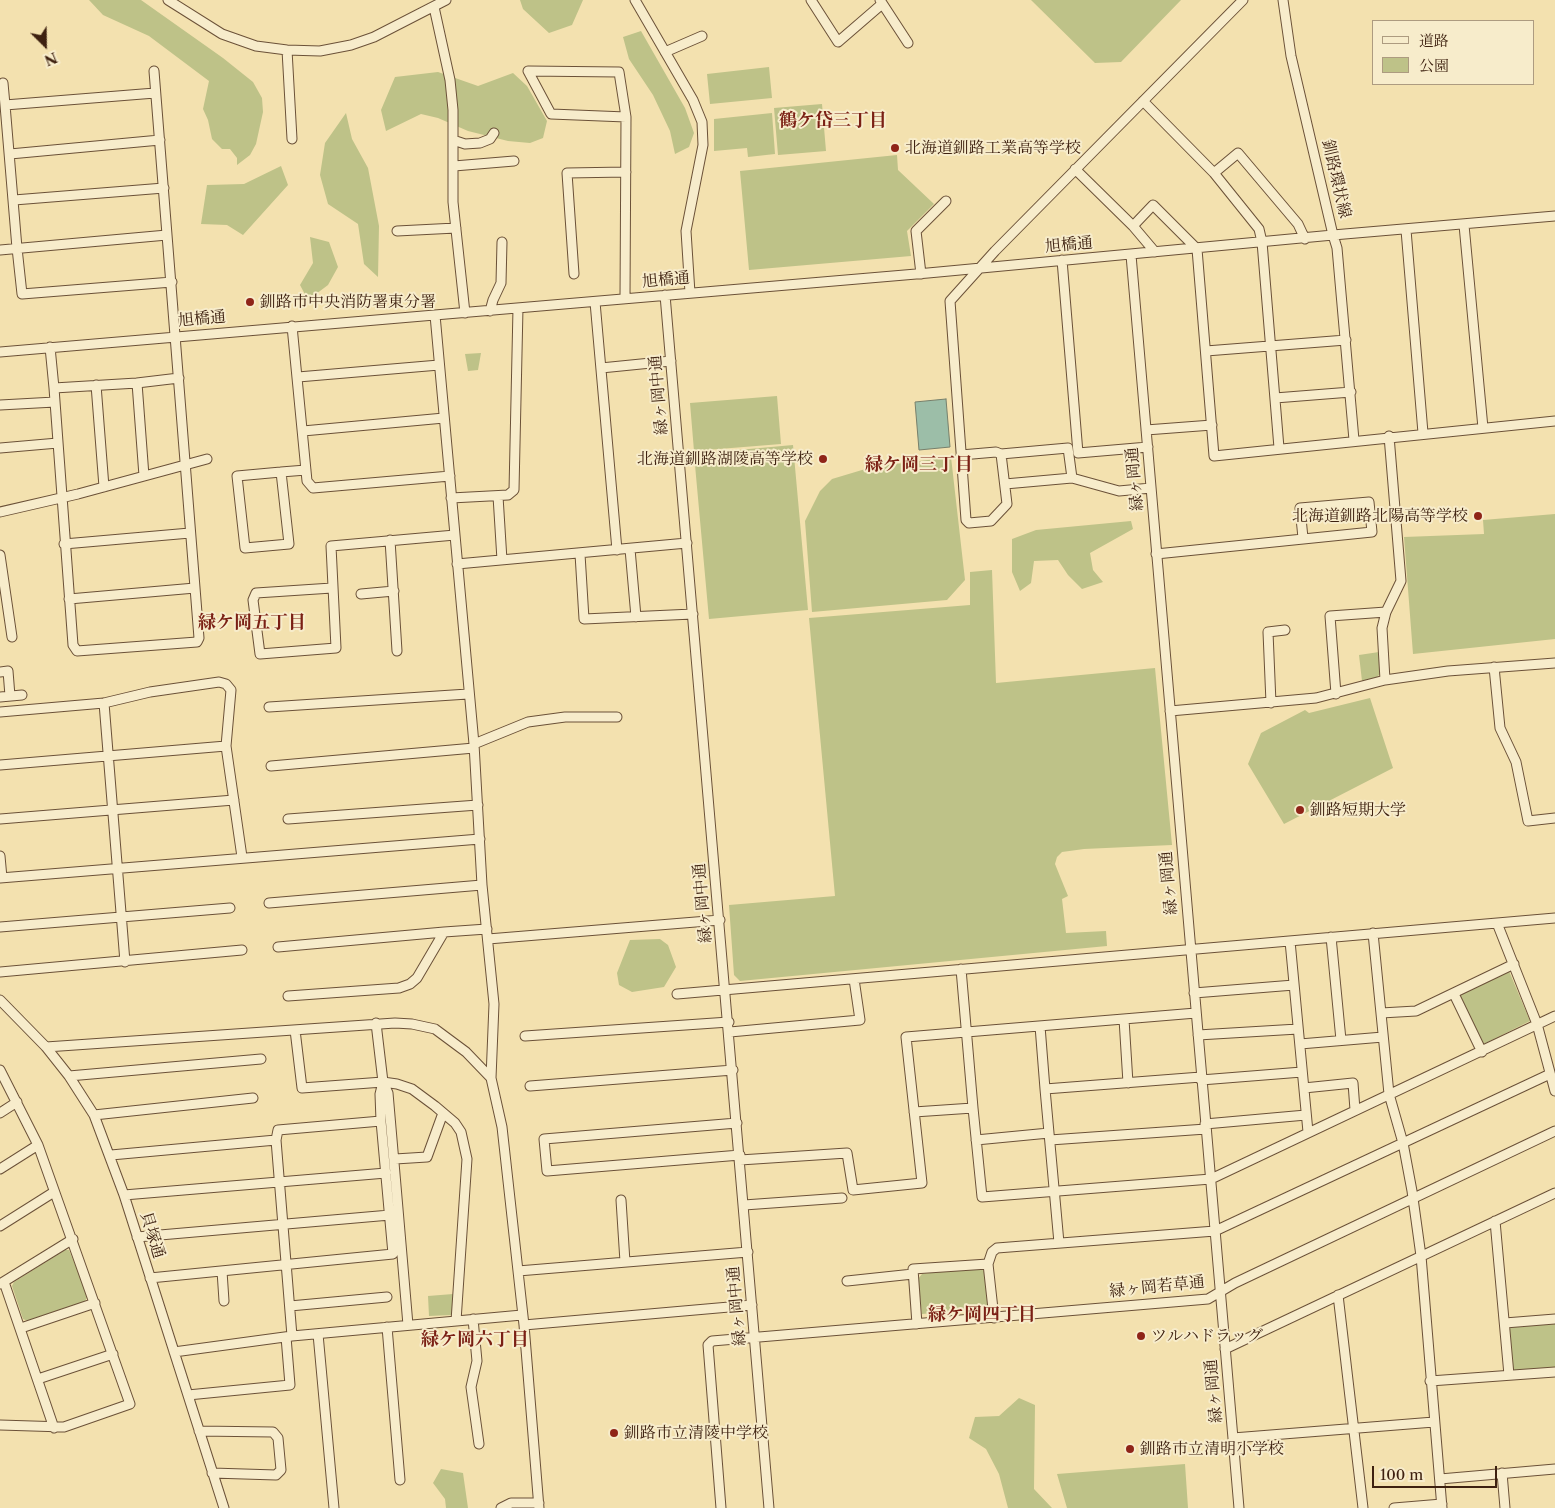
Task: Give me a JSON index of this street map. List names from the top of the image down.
{
  "streets": {
    "street": [
      "釧路環状線",
      "旭橋通",
      "緑ヶ岡中通",
      "緑ヶ岡通",
      "貝塚通",
      "緑ヶ岡若草通"
    ]
  },
  "crossings": [
    ["釧路環状線", "旭橋通"],
    ["旭橋通", "緑ヶ岡中通"],
    ["旭橋通", "緑ヶ岡通"],
    ["緑ヶ岡中通", "緑ヶ岡若草通"],
    ["緑ヶ岡通", "緑ヶ岡若草通"]
  ],
  "districts": [
    "鶴ケ岱三丁目",
    "緑ケ岡三丁目",
    "緑ケ岡五丁目",
    "緑ケ岡四丁目",
    "緑ケ岡六丁目"
  ],
  "places": [
    "北海道釧路工業高等学校",
    "釧路市中央消防署東分署",
    "北海道釧路湖陵高等学校",
    "北海道釧路北陽高等学校",
    "釧路短期大学",
    "ツルハドラッグ",
    "釧路市立清陵中学校",
    "釧路市立清明小学校"
  ],
  "legend": ["道路", "公園"],
  "scale_bar": "100 m",
  "north": "bottom right"
}
